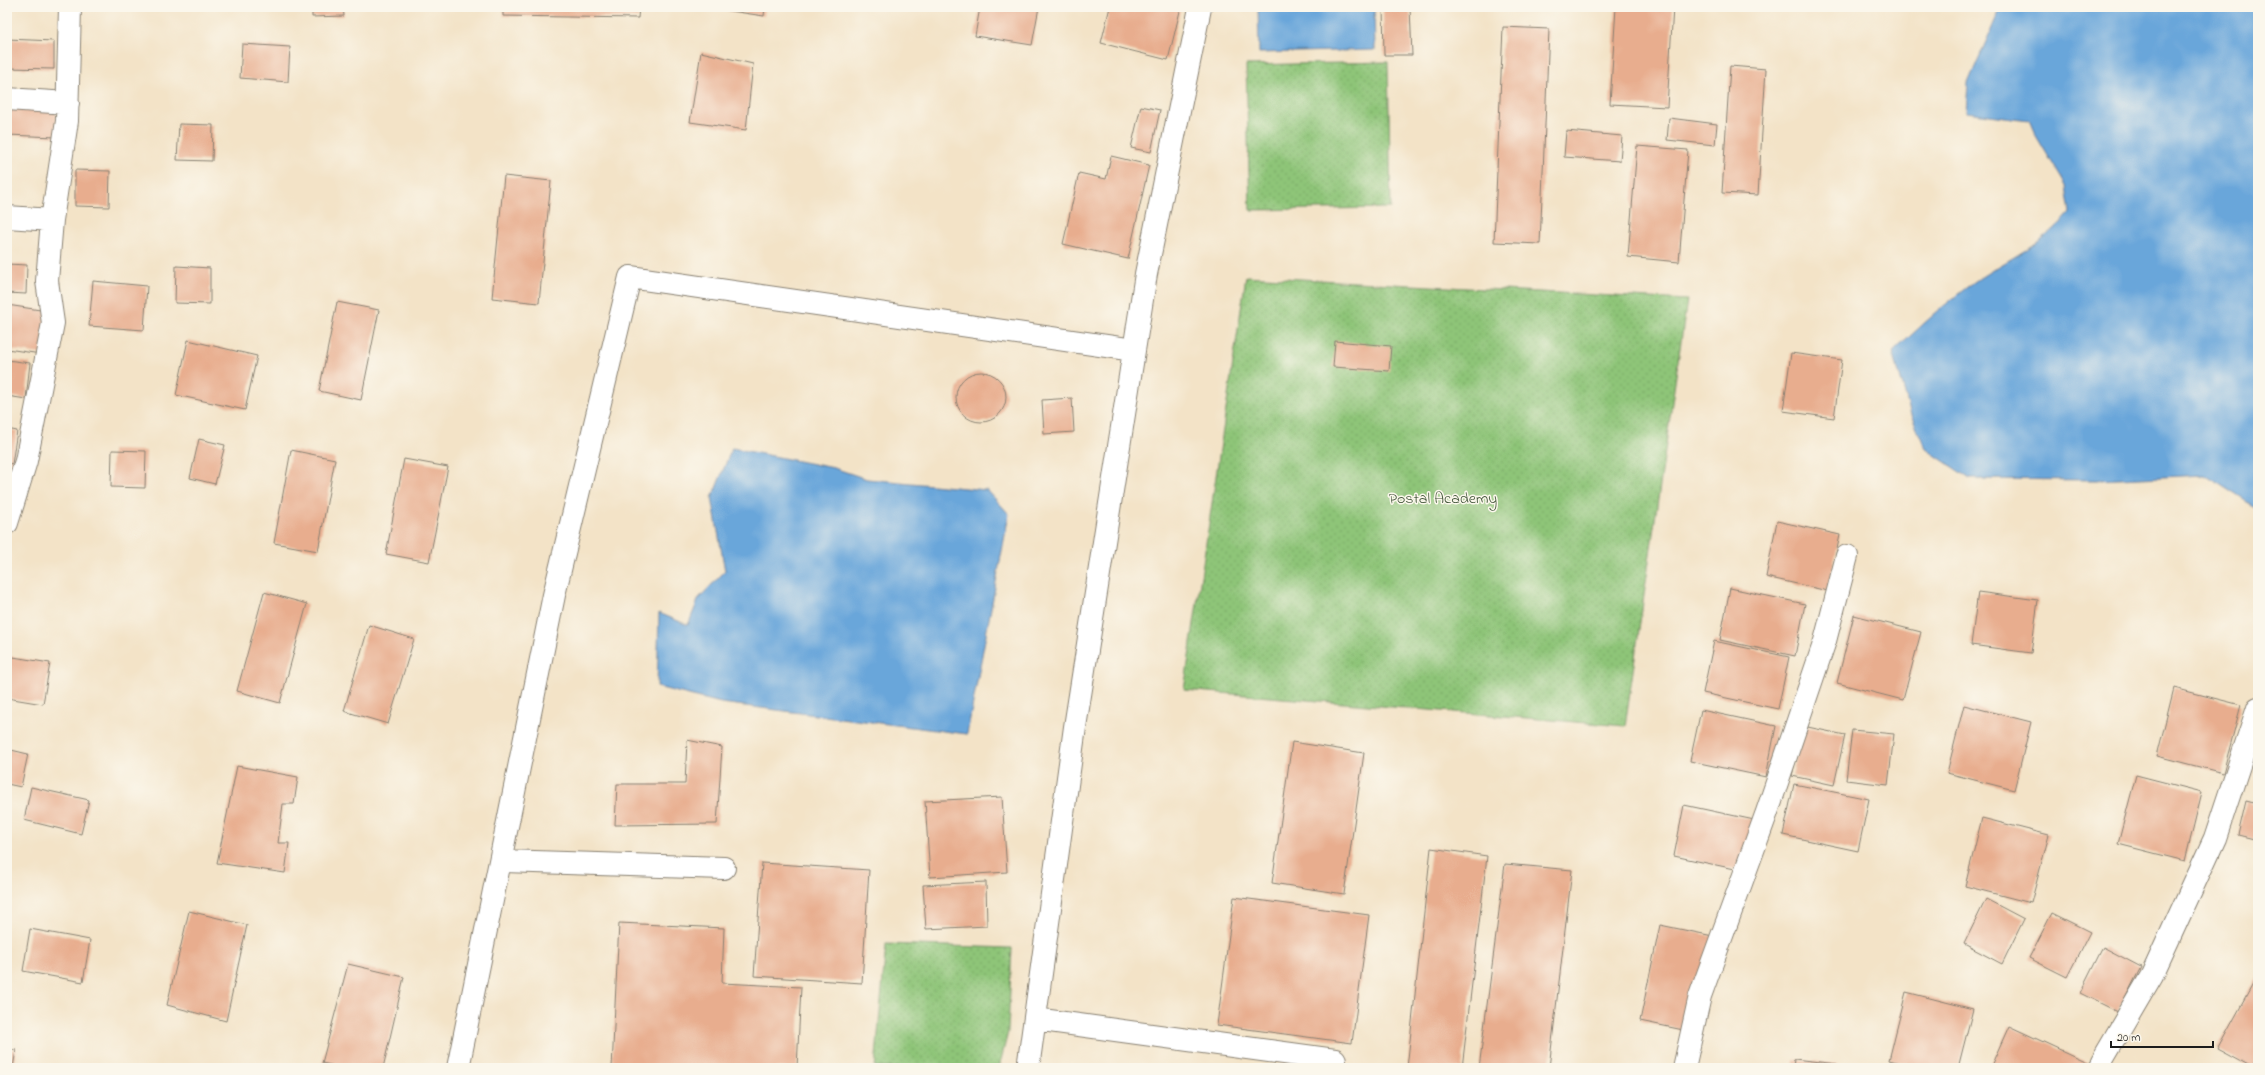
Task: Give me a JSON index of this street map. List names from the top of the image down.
{
  "parks": ["Postal Academy"],
  "scale_bar": "20 m"
}
